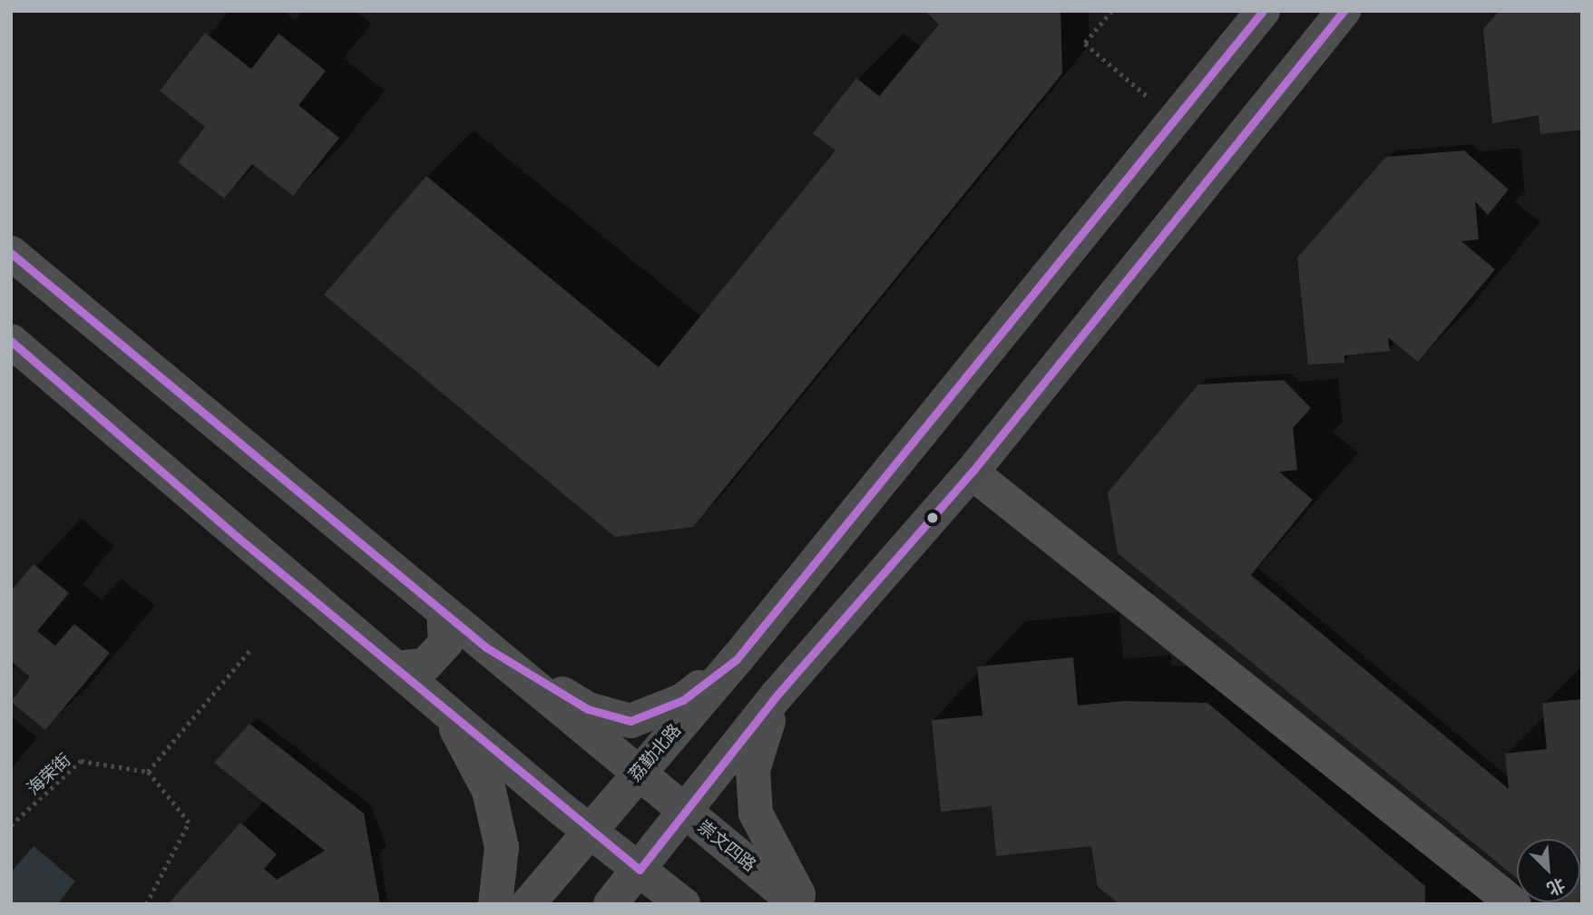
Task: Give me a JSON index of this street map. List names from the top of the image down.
{
  "streets": {
    "main road": ["荔勤北路", "崇文四路"],
    "path": ["海荣街"]
  },
  "crossings": [
    ["荔勤北路", "崇文四路"]
  ],
  "north": "bottom right"
}
